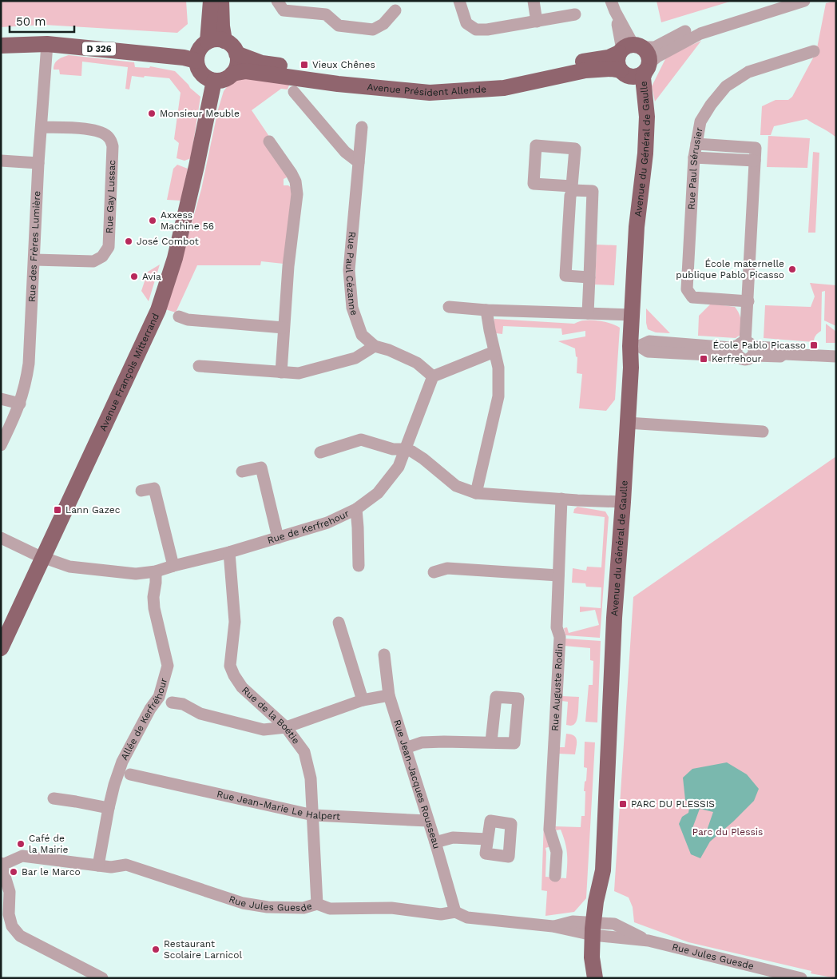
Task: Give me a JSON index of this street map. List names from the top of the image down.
{
  "streets": {
    "main road": [
      "D 326",
      "Avenue Président Allende",
      "Avenue du Général de Gaulle",
      "Avenue François Mitterrand"
    ],
    "street": [
      "Rue Paul Sérusier",
      "Rue Gay Lussac",
      "Rue des Frères Lumière",
      "Rue Paul Cézanne",
      "Rue de Kerfrehour",
      "Rue Auguste Rodin",
      "Rue de la Boétie",
      "Allée de Kerfréhour",
      "Rue Jean-Jacques Rousseau",
      "Rue Jean-Marie Le Halpert",
      "Rue Jules Guesde"
    ]
  },
  "crossings": [
    ["D 326", "Avenue Président Allende"],
    ["D 326", "Rue des Frères Lumière"],
    ["D 326", "Avenue François Mitterrand"],
    ["Avenue Président Allende", "Avenue du Général de Gaulle"],
    ["Avenue Président Allende", "Avenue François Mitterrand"],
    ["Avenue du Général de Gaulle", "Rue Jules Guesde"],
    ["Rue Gay Lussac", "Rue des Frères Lumière"],
    ["Rue Paul Cézanne", "Rue de Kerfrehour"],
    ["Avenue François Mitterrand", "Rue de Kerfrehour"],
    ["Rue de Kerfrehour", "Rue de la Boétie"],
    ["Rue de Kerfrehour", "Allée de Kerfréhour"],
    ["Rue de la Boétie", "Rue Jean-Marie Le Halpert"],
    ["Rue de la Boétie", "Rue Jules Guesde"],
    ["Allée de Kerfréhour", "Rue Jules Guesde"],
    ["Rue Jean-Jacques Rousseau", "Rue Jean-Marie Le Halpert"],
    ["Rue Jean-Jacques Rousseau", "Rue Jules Guesde"]
  ],
  "parks": ["Parc du Plessis"],
  "places": {
    "transit": [
      "Vieux Chênes",
      "École Pablo Picasso",
      "Kerfrehour",
      "Lann Gazec",
      "PARC DU PLESSIS"
    ],
    "other": [
      "Monsieur Meuble",
      "Axxess Machine 56",
      "José Combot",
      "École maternelle publique Pablo Picasso",
      "Avia",
      "Café de la Mairie",
      "Bar le Marco",
      "Restaurant Scolaire Larnicol"
    ]
  },
  "scale_bar": "50 m"
}
